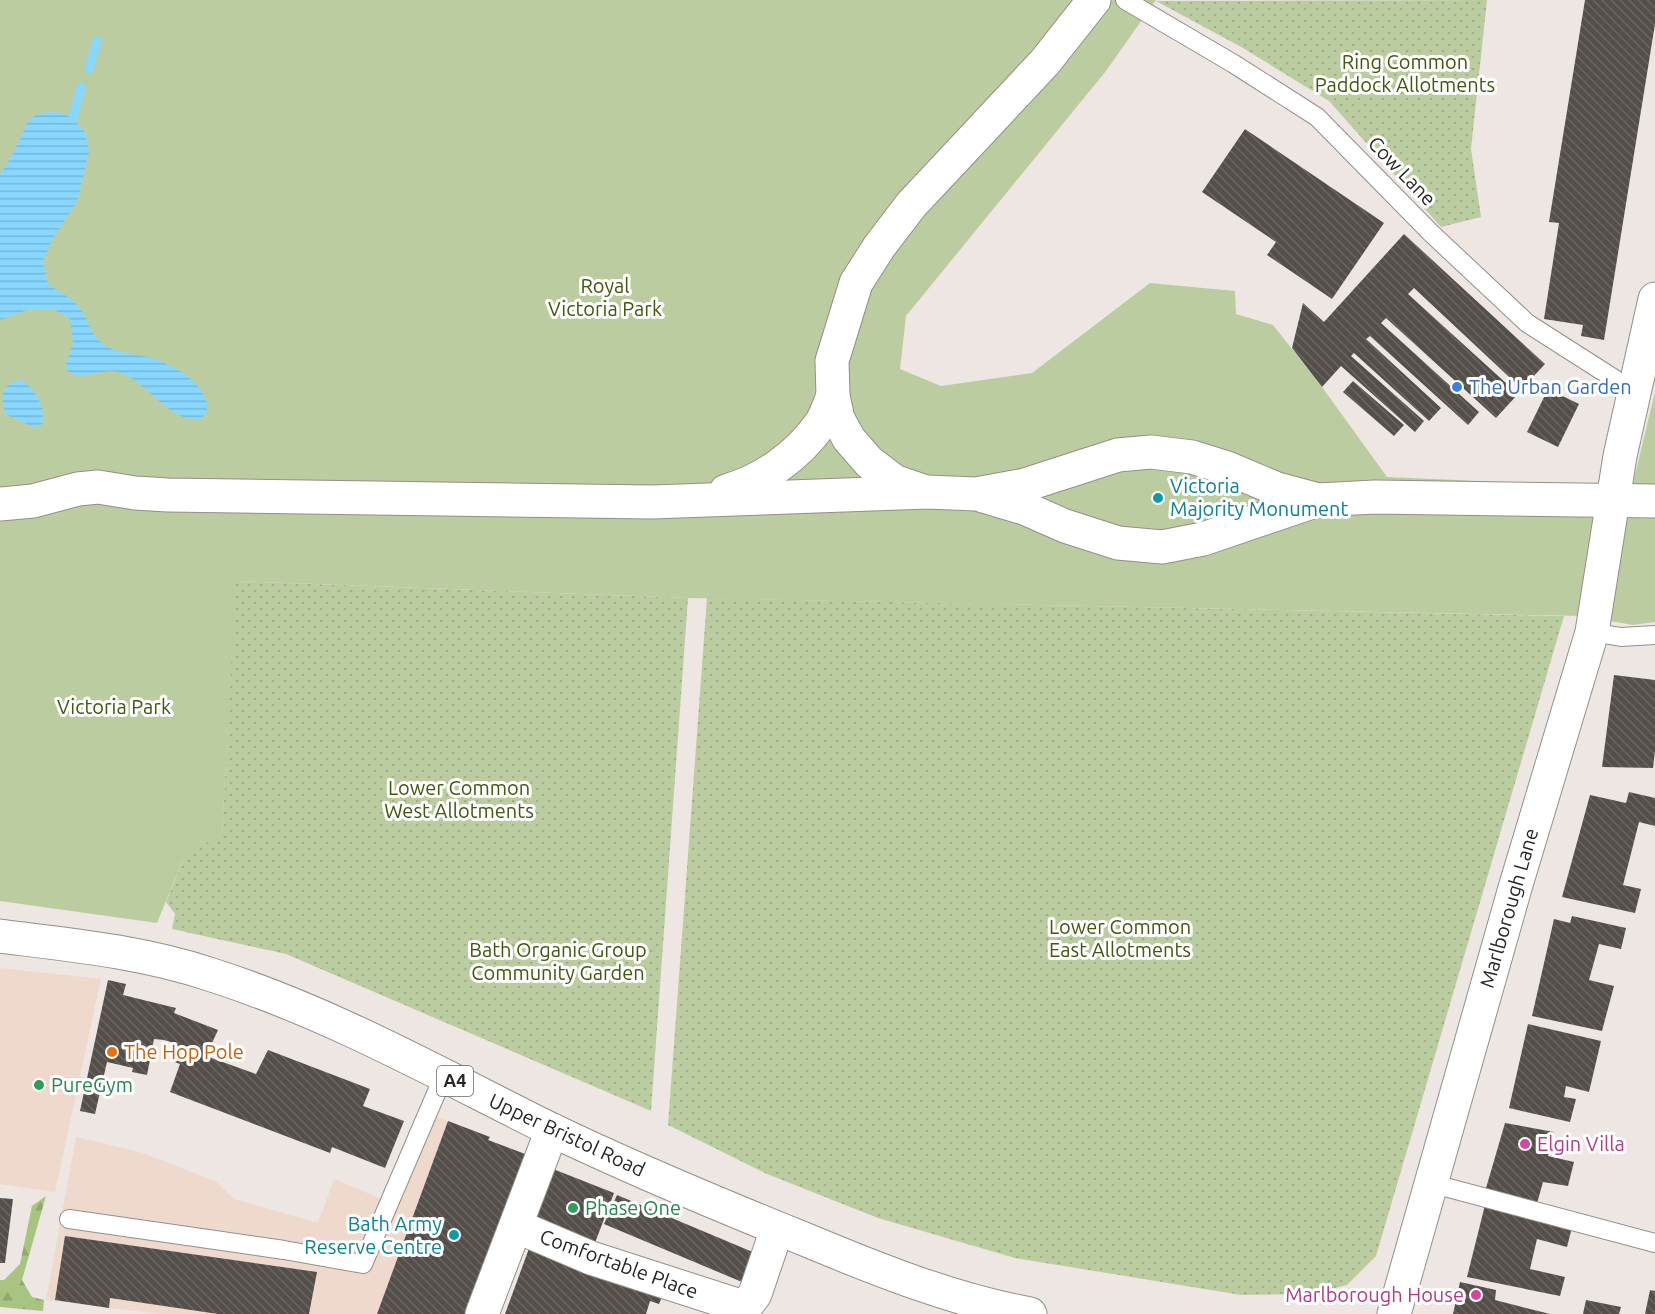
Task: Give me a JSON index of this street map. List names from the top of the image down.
{
  "streets": {
    "street": [
      "Marlborough Lane",
      "A4",
      "Upper Bristol Road",
      "Comfortable Place"
    ],
    "lane": ["Cow Lane"]
  },
  "crossings": [
    ["Cow Lane", "Marlborough Lane"],
    ["Upper Bristol Road", "Comfortable Place"]
  ],
  "parks": [
    "Ring Common Paddock Allotments",
    "Royal Victoria Park",
    "Victoria Park",
    "Lower Common West Allotments",
    "Lower Common East Allotments",
    "Bath Organic Group Community Garden"
  ],
  "places": [
    "The Urban Garden",
    "Victoria Majority Monument",
    "The Hop Pole",
    "PureGym",
    "Elgin Villa",
    "Phase One",
    "Bath Army Reserve Centre",
    "Marlborough House"
  ]
}
